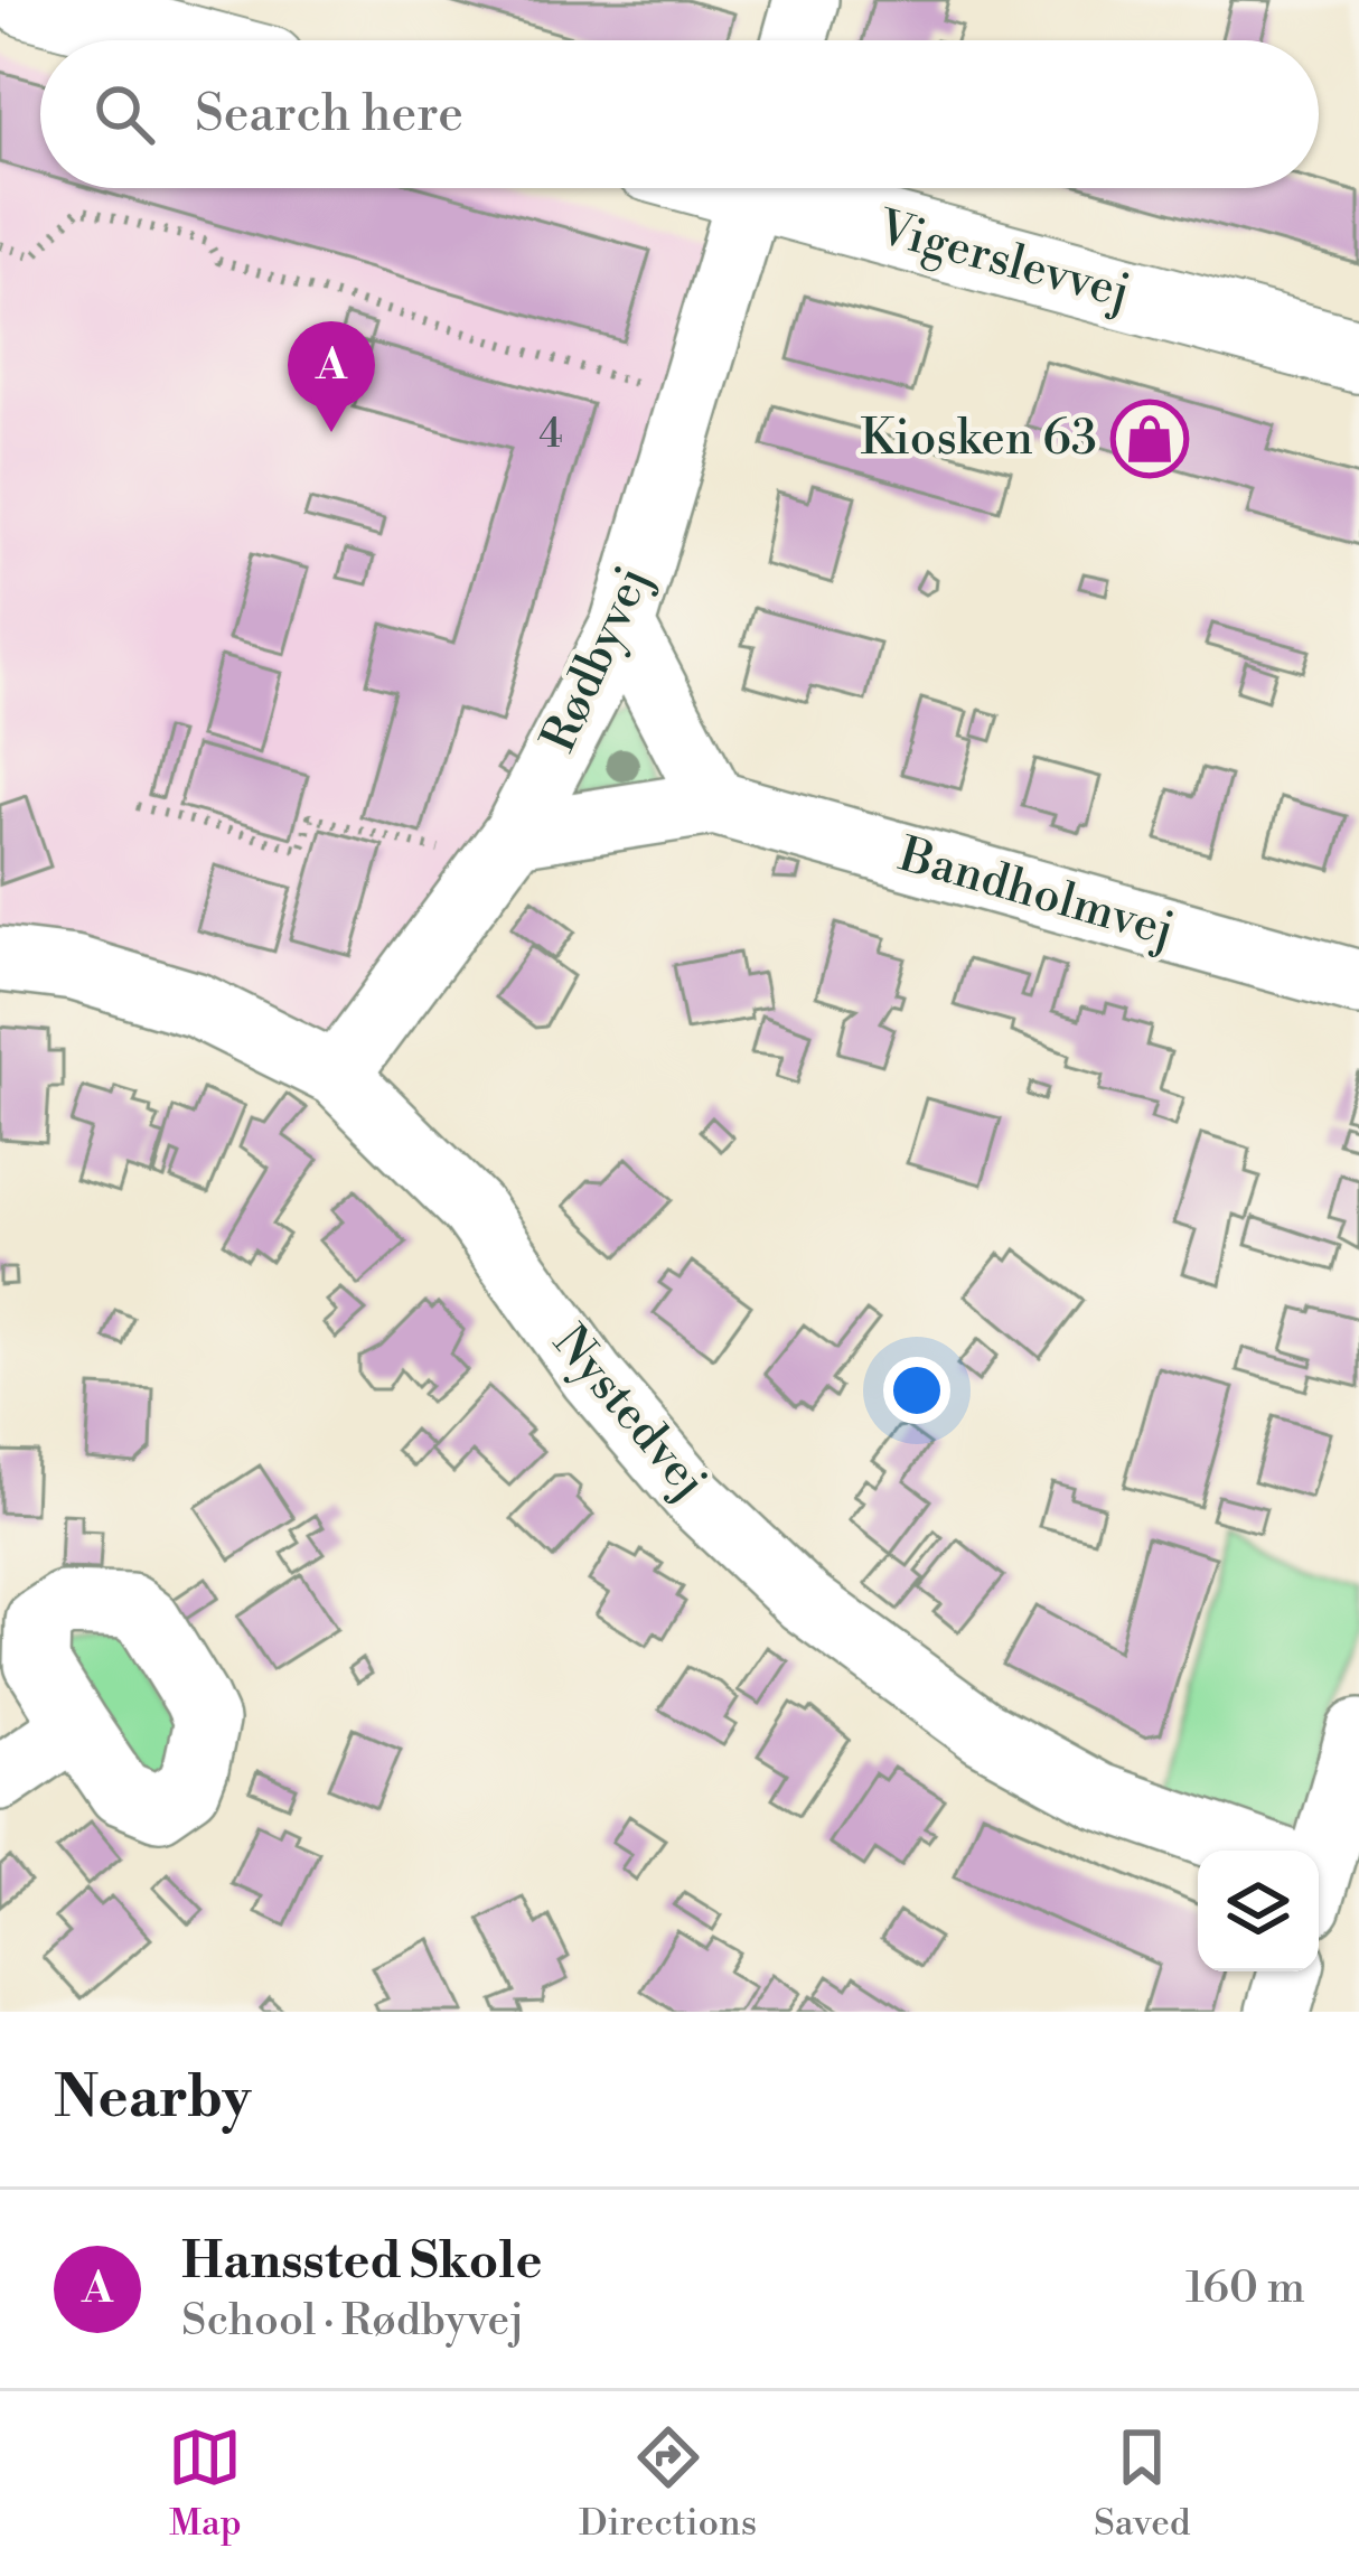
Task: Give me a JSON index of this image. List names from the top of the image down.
{
  "streets": {
    "main road": ["Vigerslevvej"],
    "street": ["Rødbyvej", "Bandholmvej", "Nystedvej"]
  },
  "crossings": [
    ["Rødbyvej", "Bandholmvej"],
    ["Rødbyvej", "Nystedvej"]
  ],
  "places": {
    "shop": ["Kiosken 63"]
  },
  "house_numbers": ["4"],
  "page": {
    "search": "Search here",
    "pins": "A",
    "heading": "Nearby",
    "list": [
      {
        "mark": "A",
        "name": "Hanssted Skole",
        "note": "School · Rødbyvej",
        "value": "160 m"
      }
    ],
    "nav": ["Map", "Directions", "Saved"]
  }
}
